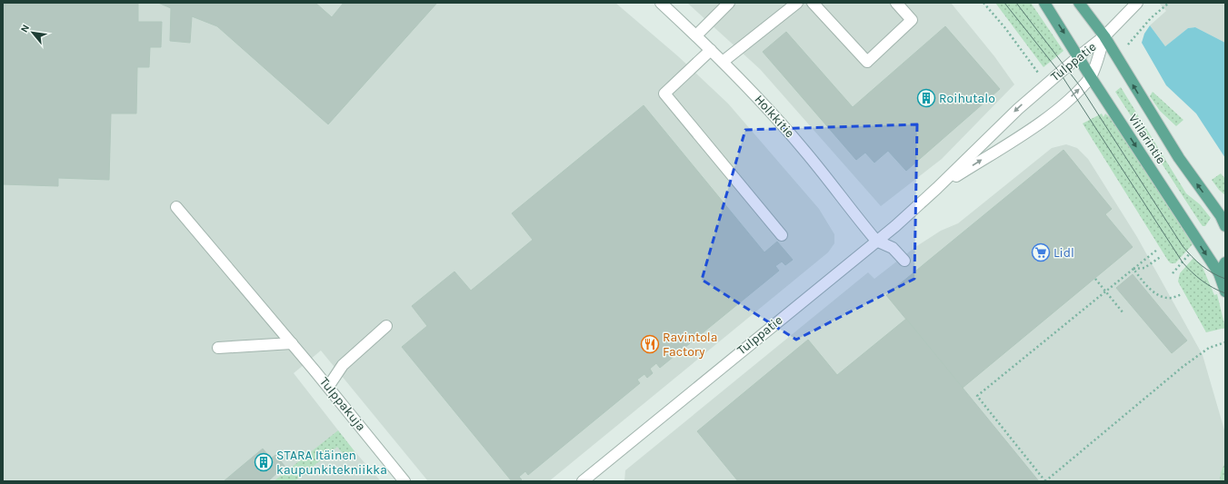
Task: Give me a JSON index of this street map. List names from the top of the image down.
{
  "streets": {
    "main road": ["Viilarintie"],
    "street": ["Tulppatie", "Holkkitie", "Tulppakuja"]
  },
  "crossings": [
    ["Tulppatie", "Holkkitie"],
    ["Tulppatie", "Viilarintie"]
  ],
  "places": {
    "building": ["Roihutalo", "STARA Itäinen kaupunkitekniikka"],
    "supermarket": ["Lidl"],
    "restaurant": ["Ravintola Factory"]
  },
  "north": "top left"
}
